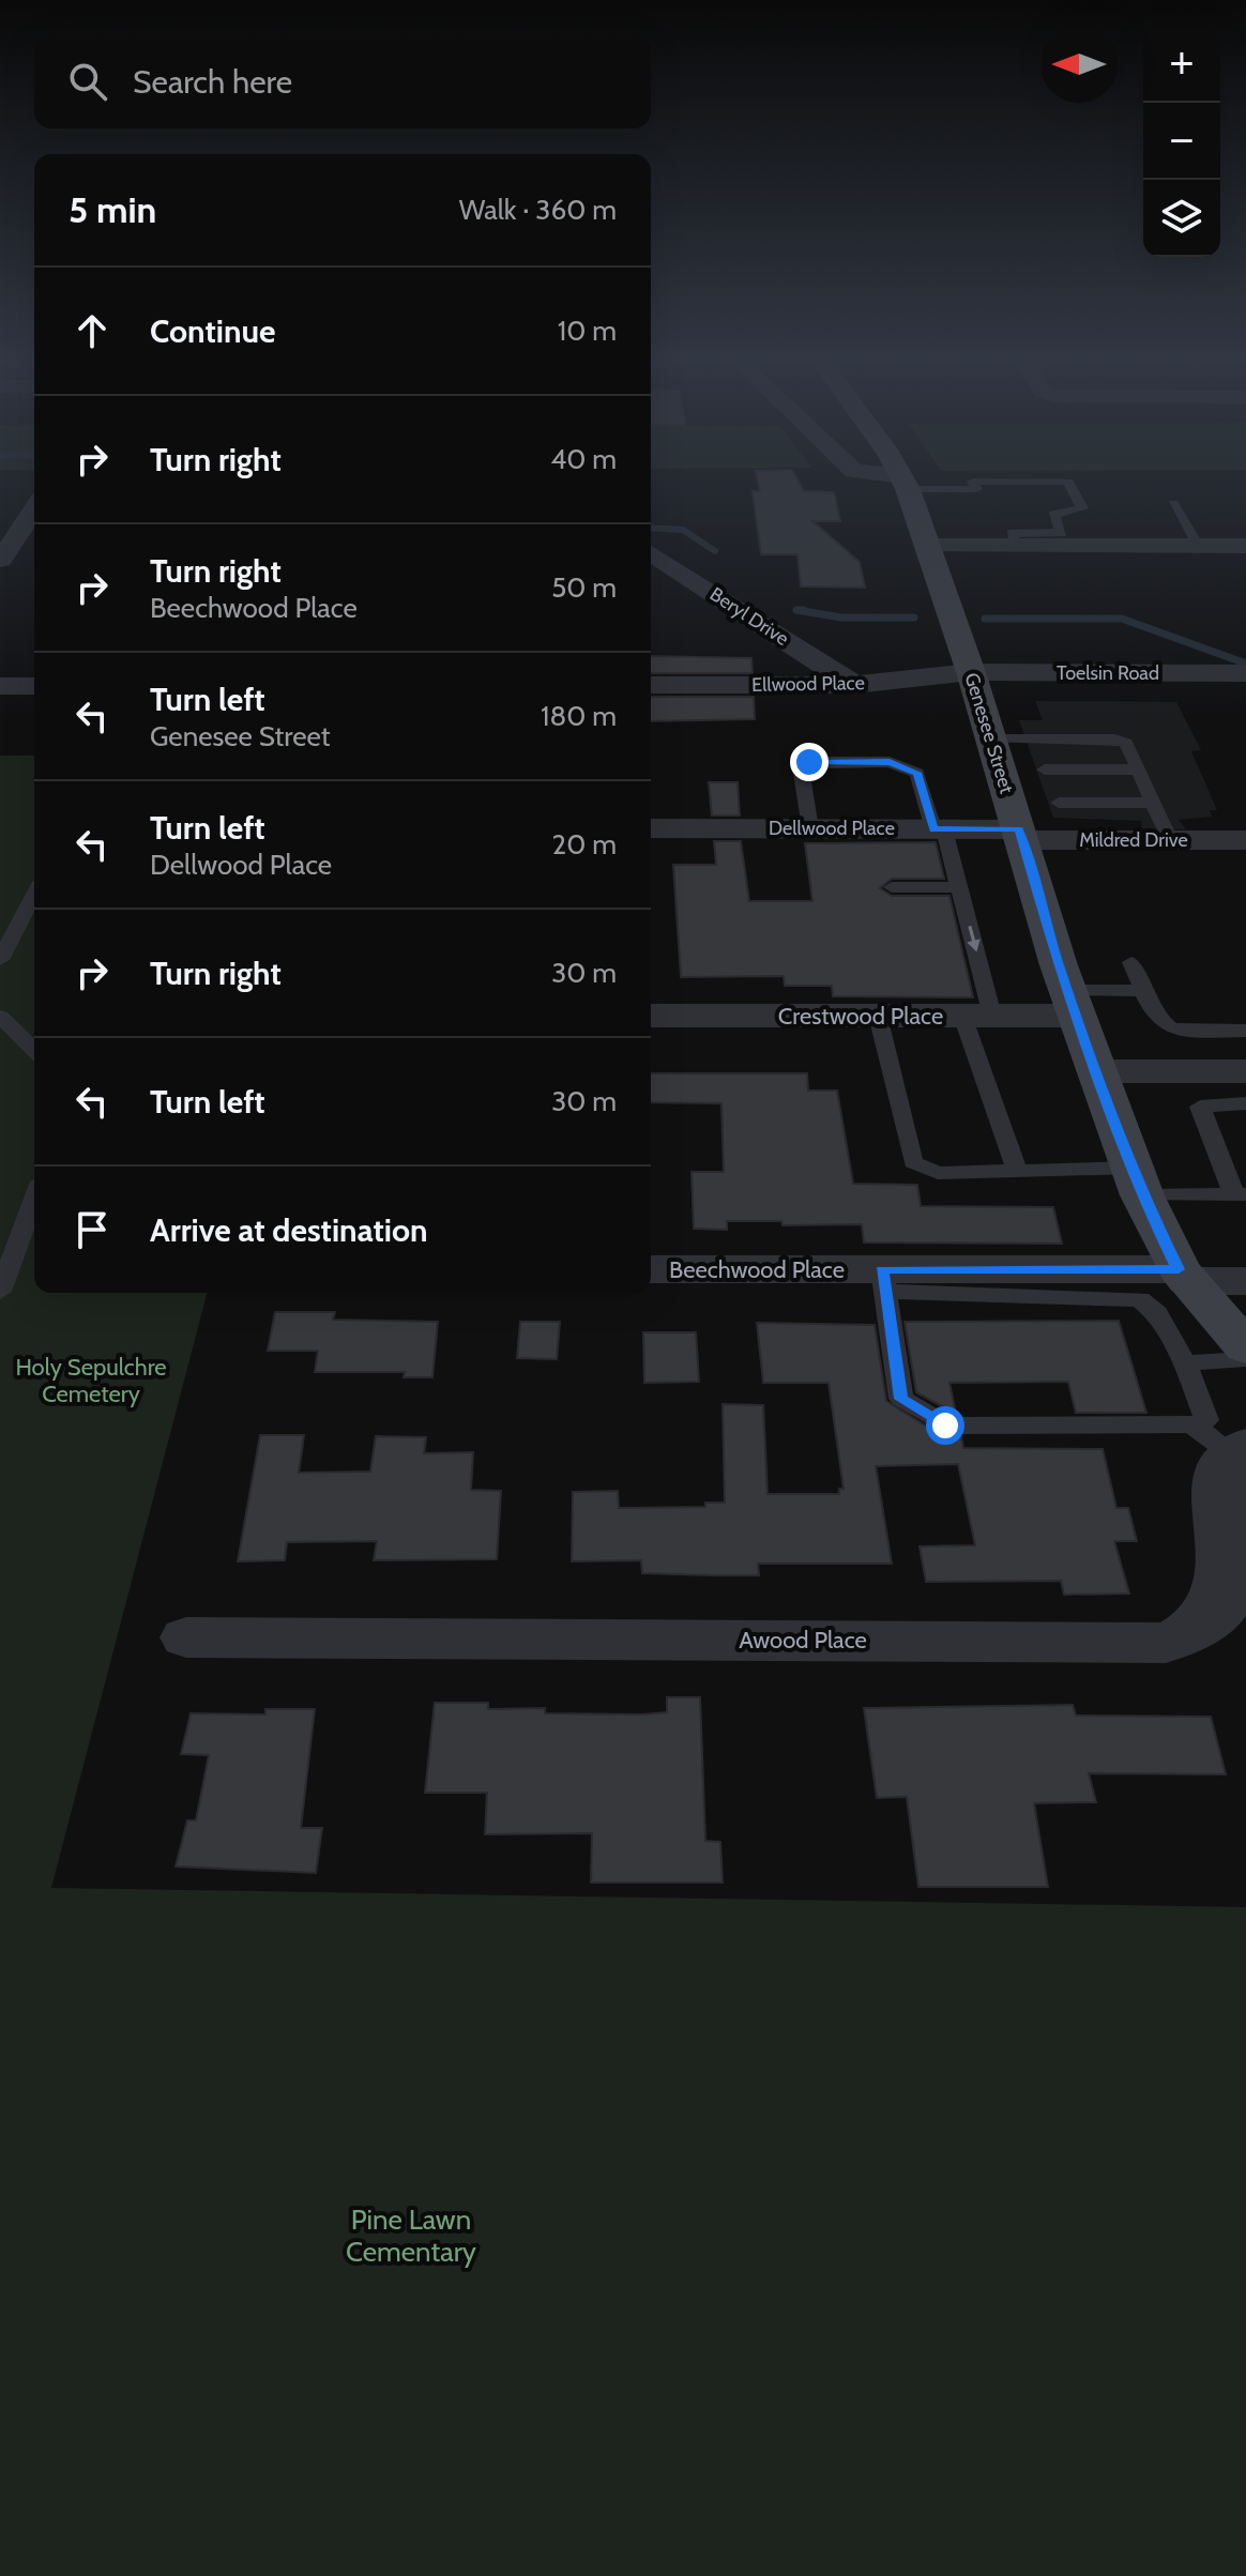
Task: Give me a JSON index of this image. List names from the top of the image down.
{
  "streets": {
    "main road": ["Genesee Street"],
    "street": [
      "Beryl Drive",
      "Toelsin Road",
      "Ellwood Place",
      "Dellwood Place",
      "Mildred Drive",
      "Crestwood Place",
      "Beechwood Place",
      "Awood Place"
    ]
  },
  "crossings": [
    ["Beryl Drive", "Ellwood Place"],
    ["Toelsin Road", "Ellwood Place"],
    ["Toelsin Road", "Genesee Street"],
    ["Ellwood Place", "Genesee Street"],
    ["Genesee Street", "Dellwood Place"],
    ["Genesee Street", "Mildred Drive"],
    ["Genesee Street", "Crestwood Place"],
    ["Genesee Street", "Beechwood Place"],
    ["Dellwood Place", "Mildred Drive"]
  ],
  "parks": ["Holy Sepulchre Cemetery", "Pine Lawn Cementary"],
  "north": "left",
  "page": {
    "map_buttons": ["+", "−"],
    "search": "Search here",
    "heading": ["5 min", "Walk · 360 m"],
    "list": [
      ["Continue", "10 m"],
      ["Turn right", "40 m"],
      ["Turn right", "Beechwood Place", "50 m"],
      ["Turn left", "Genesee Street", "180 m"],
      ["Turn left", "Dellwood Place", "20 m"],
      ["Turn right", "30 m"],
      ["Turn left", "30 m"],
      "Arrive at destination"
    ]
  }
}
